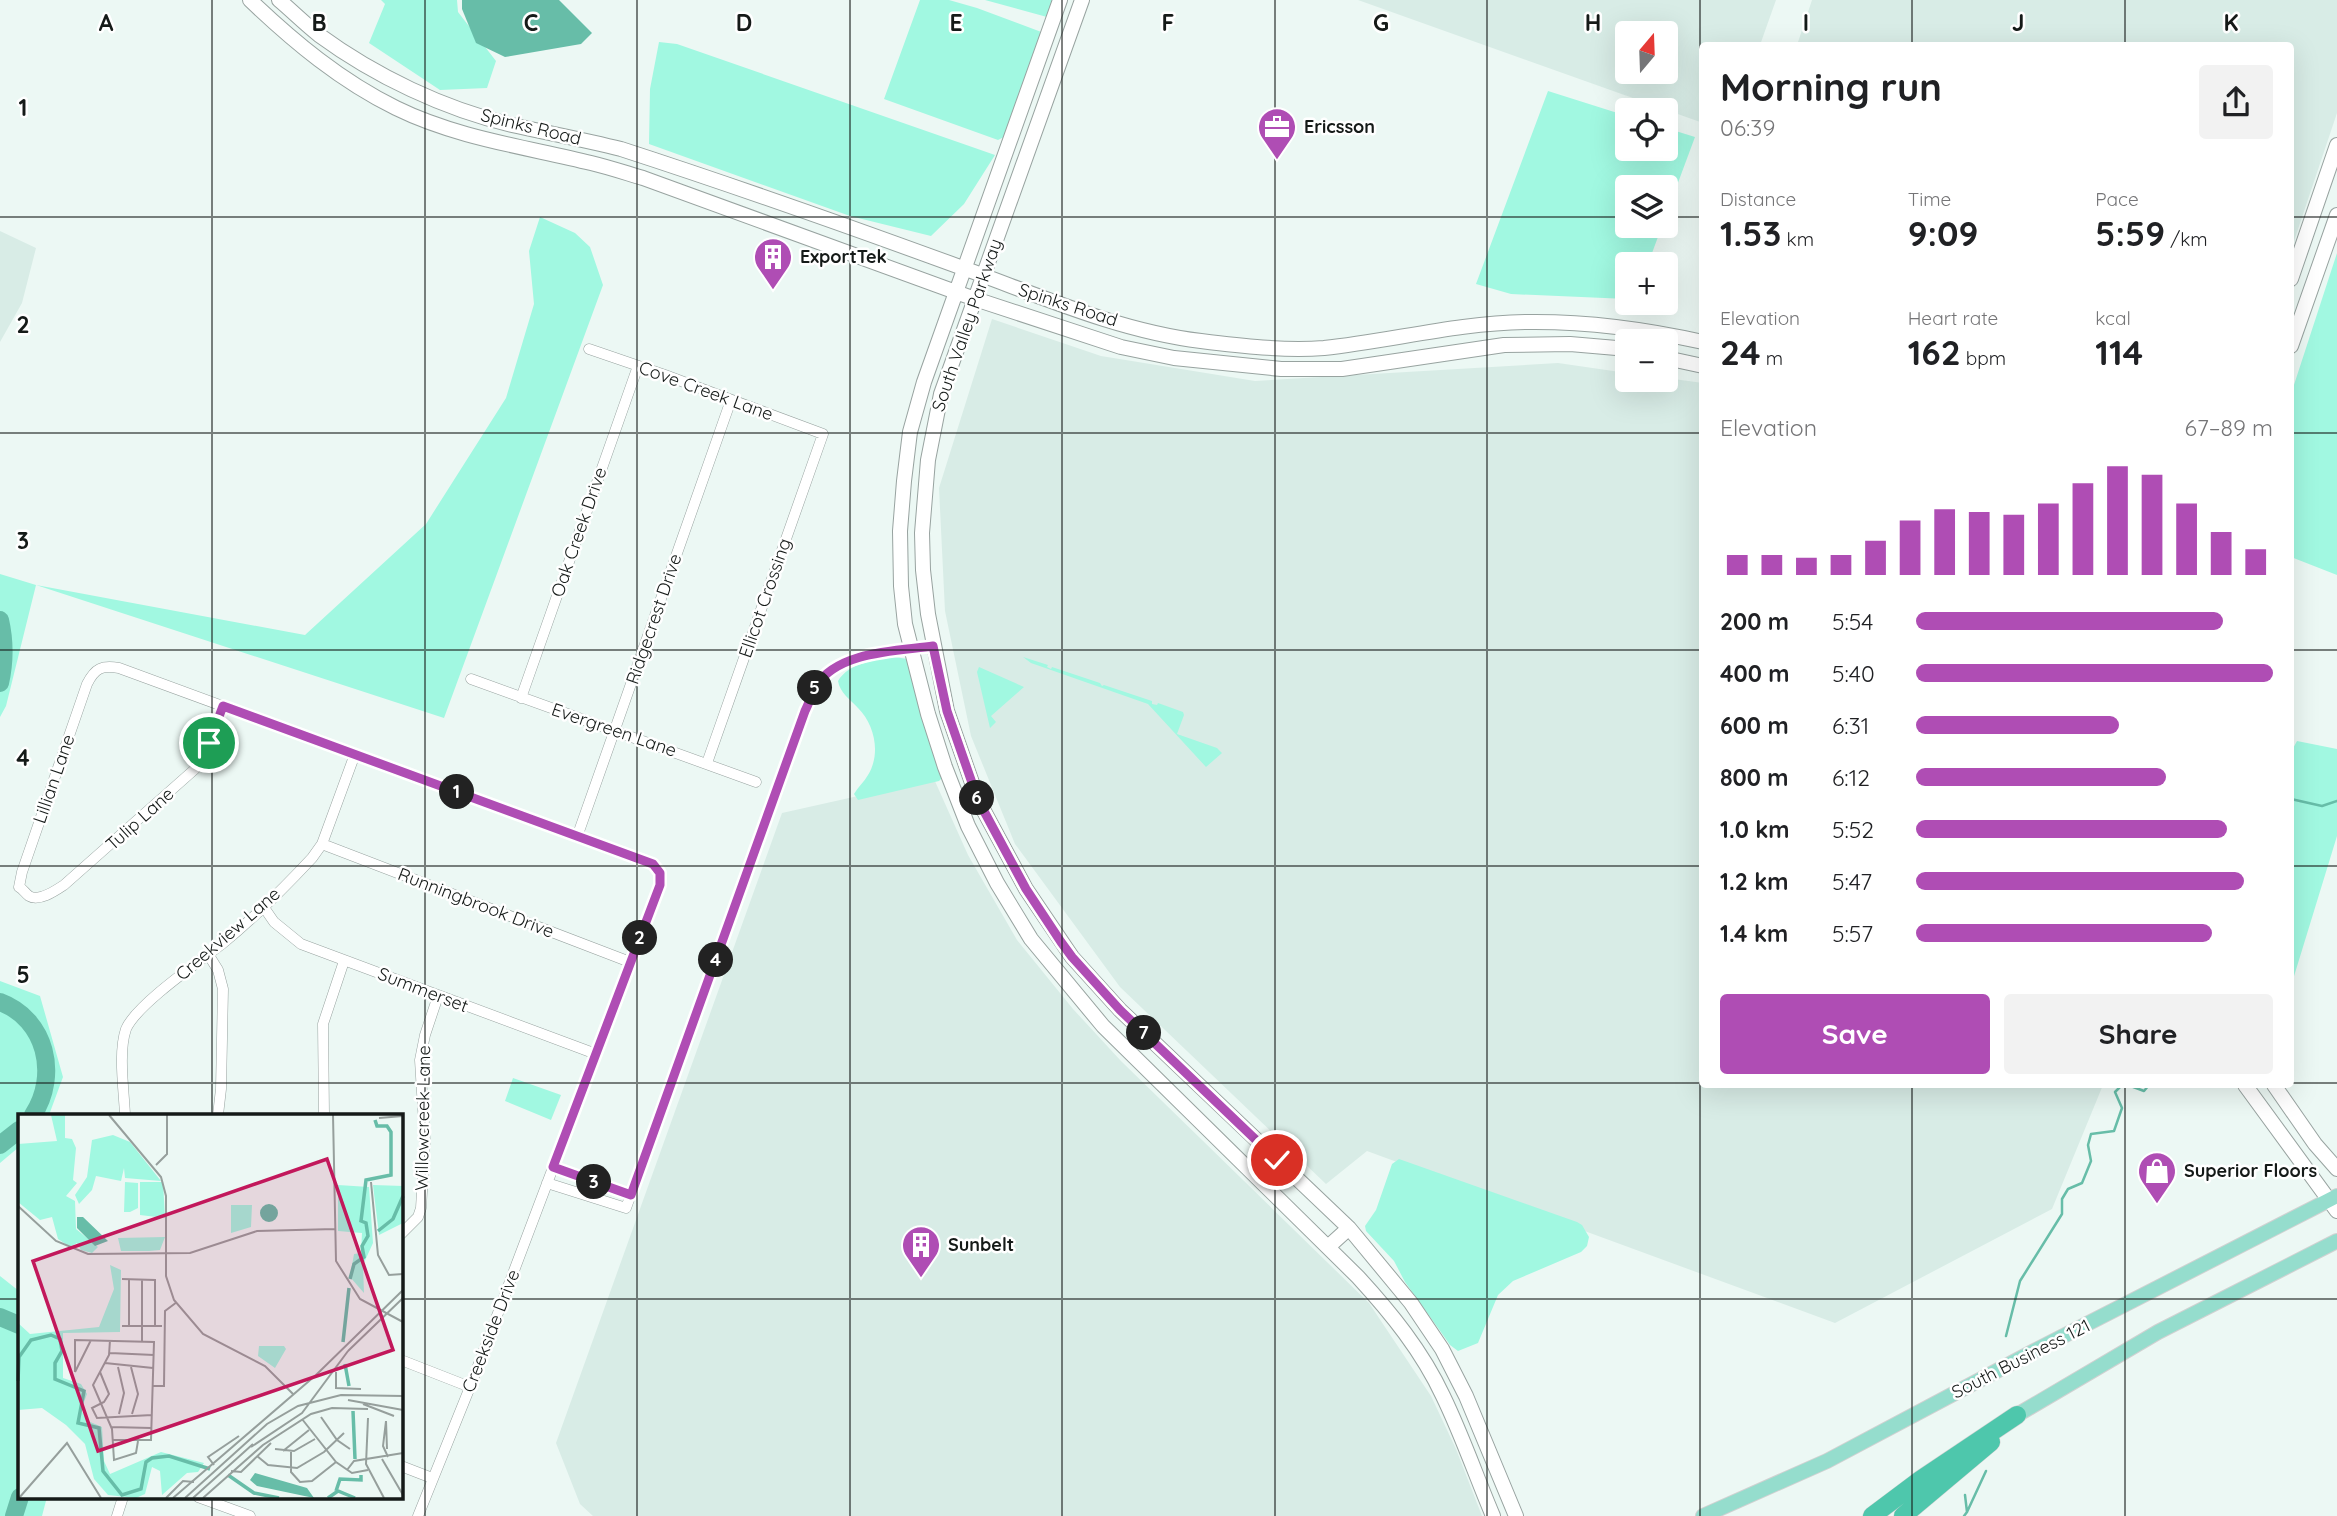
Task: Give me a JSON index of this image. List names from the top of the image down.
{
  "streets": {
    "main road": ["Spinks Road", "South Valley Parkway", "South Business 121"],
    "street": [
      "Cove Creek Lane",
      "Oak Creek Drive",
      "Ellicot Crossing",
      "Ridgecrest Drive",
      "Evergreen Lane",
      "Lillian Lane",
      "Tulip Lane",
      "Runningbrook Drive",
      "Creekview Lane",
      "Summerset",
      "Willowcreek Lane",
      "Creekside Drive"
    ]
  },
  "crossings": [
    ["Spinks Road", "South Valley Parkway"],
    ["Cove Creek Lane", "Oak Creek Drive"],
    ["Cove Creek Lane", "Ellicot Crossing"],
    ["Cove Creek Lane", "Ridgecrest Drive"],
    ["Oak Creek Drive", "Evergreen Lane"],
    ["Ellicot Crossing", "Evergreen Lane"],
    ["Ridgecrest Drive", "Evergreen Lane"],
    ["Ridgecrest Drive", "Creekside Drive"],
    ["Lillian Lane", "Tulip Lane"],
    ["Runningbrook Drive", "Creekview Lane"],
    ["Runningbrook Drive", "Creekside Drive"],
    ["Creekview Lane", "Summerset"],
    ["Summerset", "Willowcreek Lane"],
    ["Summerset", "Creekside Drive"]
  ],
  "places": {
    "office": ["Ericsson"],
    "building": ["ExportTek", "Sunbelt"],
    "shop": ["Superior Floors"]
  },
  "north": "top",
  "page": {
    "map_buttons": ["+", "−"],
    "heading": ["Morning run", "06:39"],
    "stats": [
      ["Distance", "1.53 km"],
      ["Time", "9:09"],
      ["Pace", "5:59 /km"],
      ["Elevation", "24 m"],
      ["Heart rate", "162 bpm"],
      ["kcal", "114"]
    ],
    "chart": ["Elevation", "67–89 m"],
    "list": [
      {
        "name": "200 m",
        "note": "5:54"
      },
      {
        "name": "400 m",
        "note": "5:40"
      },
      {
        "name": "600 m",
        "note": "6:31"
      },
      {
        "name": "800 m",
        "note": "6:12"
      },
      {
        "name": "1.0 km",
        "note": "5:52"
      },
      {
        "name": "1.2 km",
        "note": "5:47"
      },
      {
        "name": "1.4 km",
        "note": "5:57"
      }
    ],
    "pins": [
      "5",
      "1",
      "6",
      "2",
      "4",
      "7",
      "3"
    ],
    "buttons": ["Save", "Share"]
  },
  "grid": {
    "columns": [
      "A",
      "B",
      "C",
      "D",
      "E",
      "F",
      "G",
      "H",
      "I",
      "J",
      "K"
    ],
    "rows": [
      "1",
      "2",
      "3",
      "4",
      "5"
    ]
  }
}
